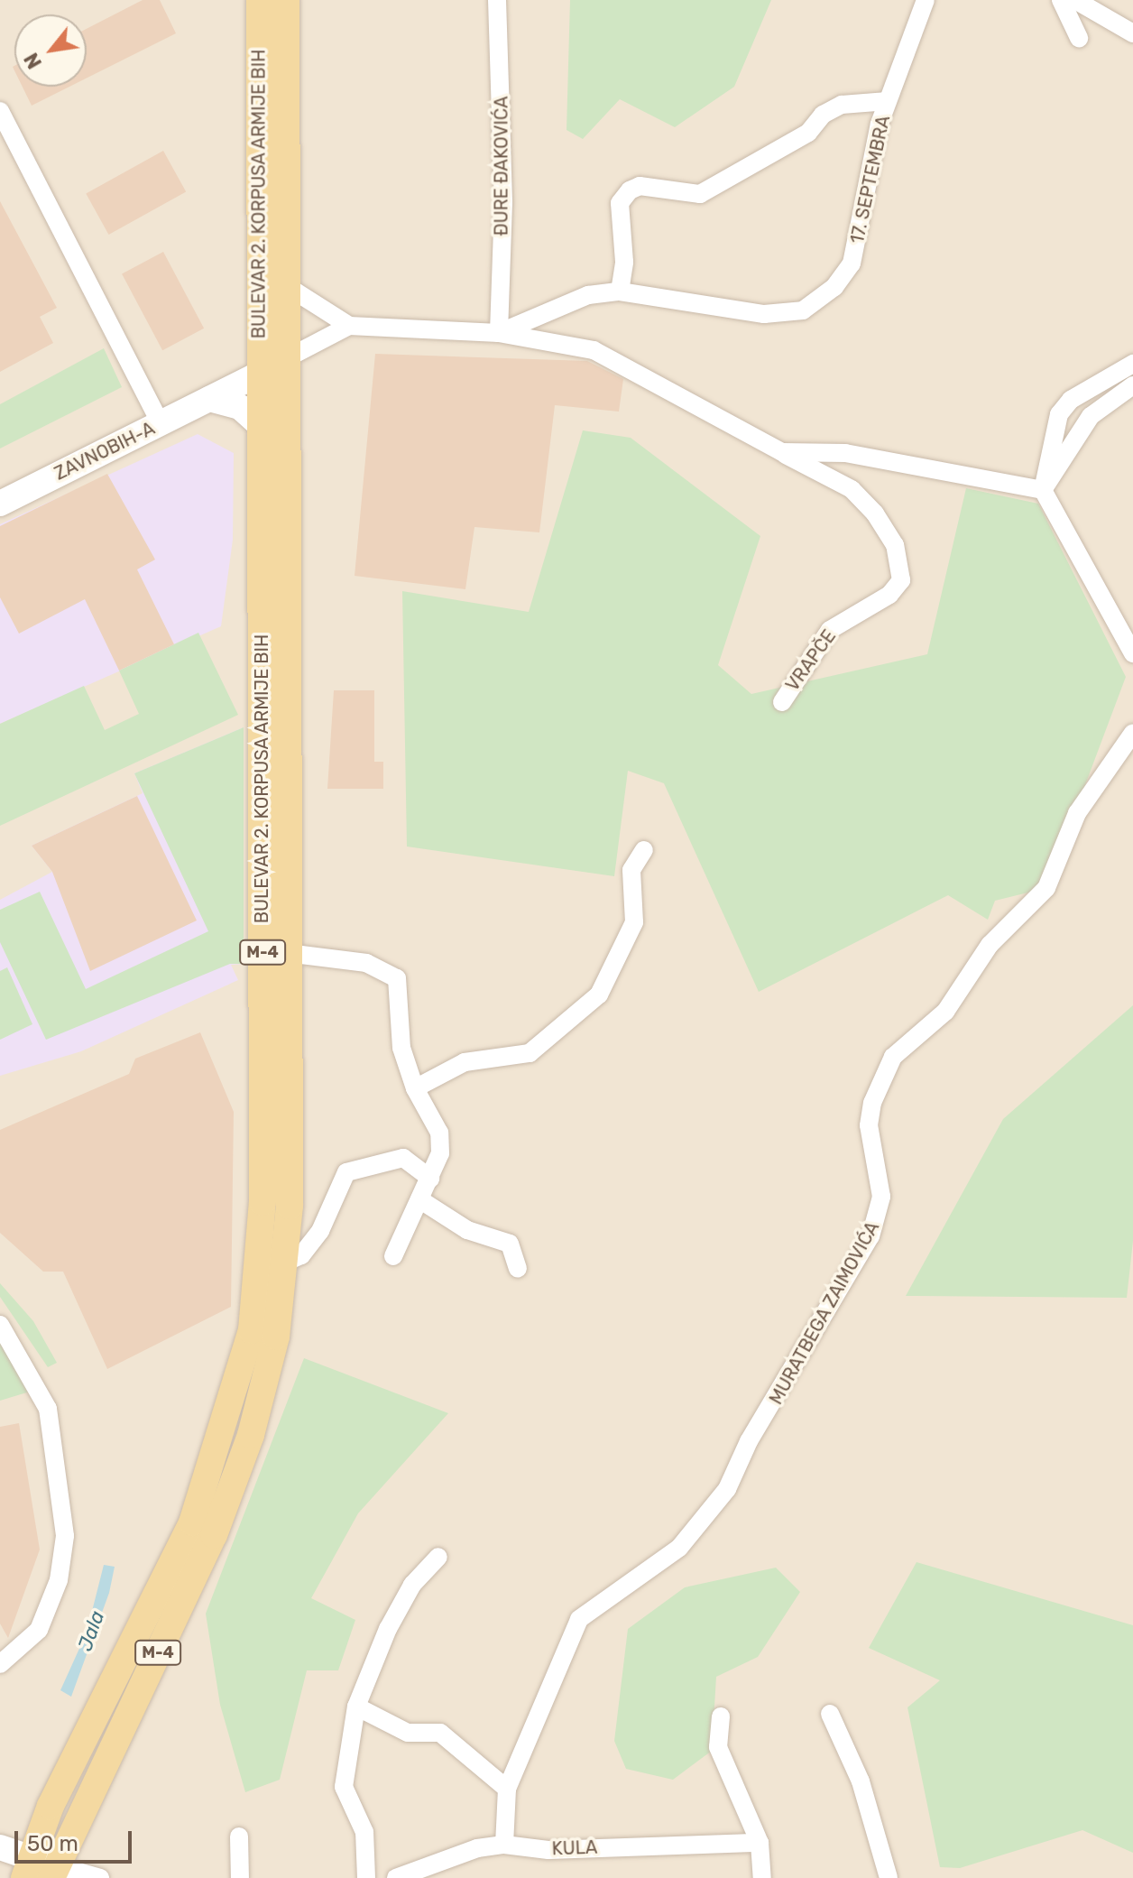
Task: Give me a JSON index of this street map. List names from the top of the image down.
{
  "streets": {
    "main road": ["BULEVAR 2. KORPUSA ARMIJE BIH", "M-4"],
    "street": [
      "ĐURE ĐAKOVIĆA",
      "17. SEPTEMBRA",
      "ZAVNOBIH-A",
      "VRAPČE",
      "MURATBEGA ZAIMOVIĆA",
      "KULA"
    ]
  },
  "crossings": [
    ["ĐURE ĐAKOVIĆA", "17. SEPTEMBRA"],
    ["ĐURE ĐAKOVIĆA", "VRAPČE"],
    ["17. SEPTEMBRA", "VRAPČE"],
    ["MURATBEGA ZAIMOVIĆA", "KULA"]
  ],
  "water": ["Jala"],
  "scale_bar": "50 m",
  "north": "bottom left"
}
